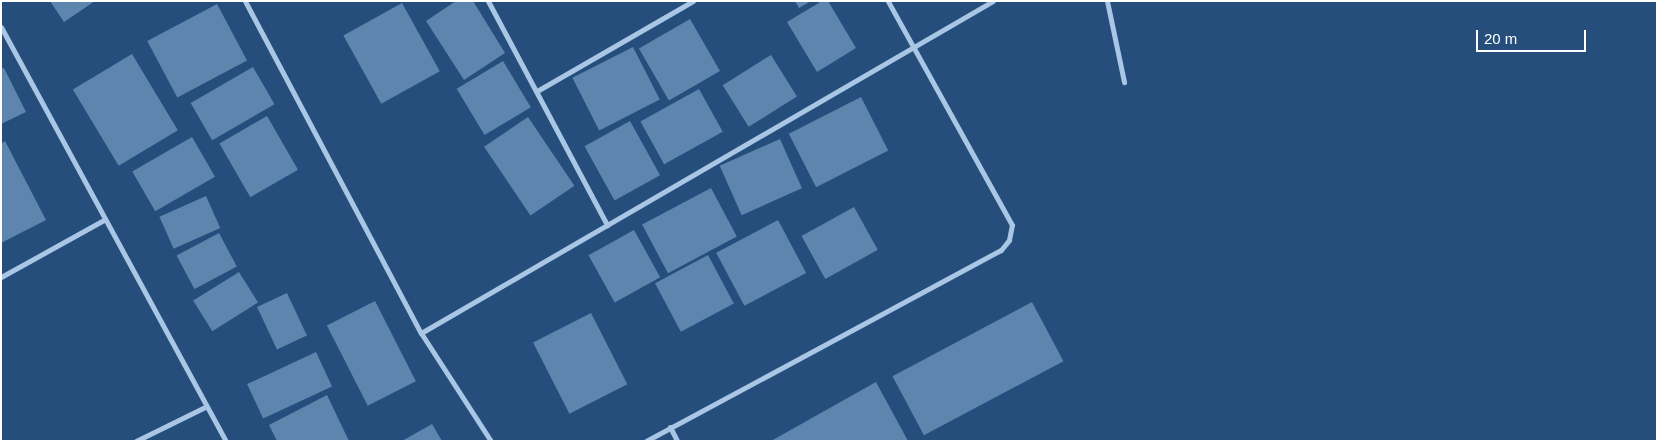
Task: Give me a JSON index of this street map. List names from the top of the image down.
{
  "scale_bar": "20 m"
}
